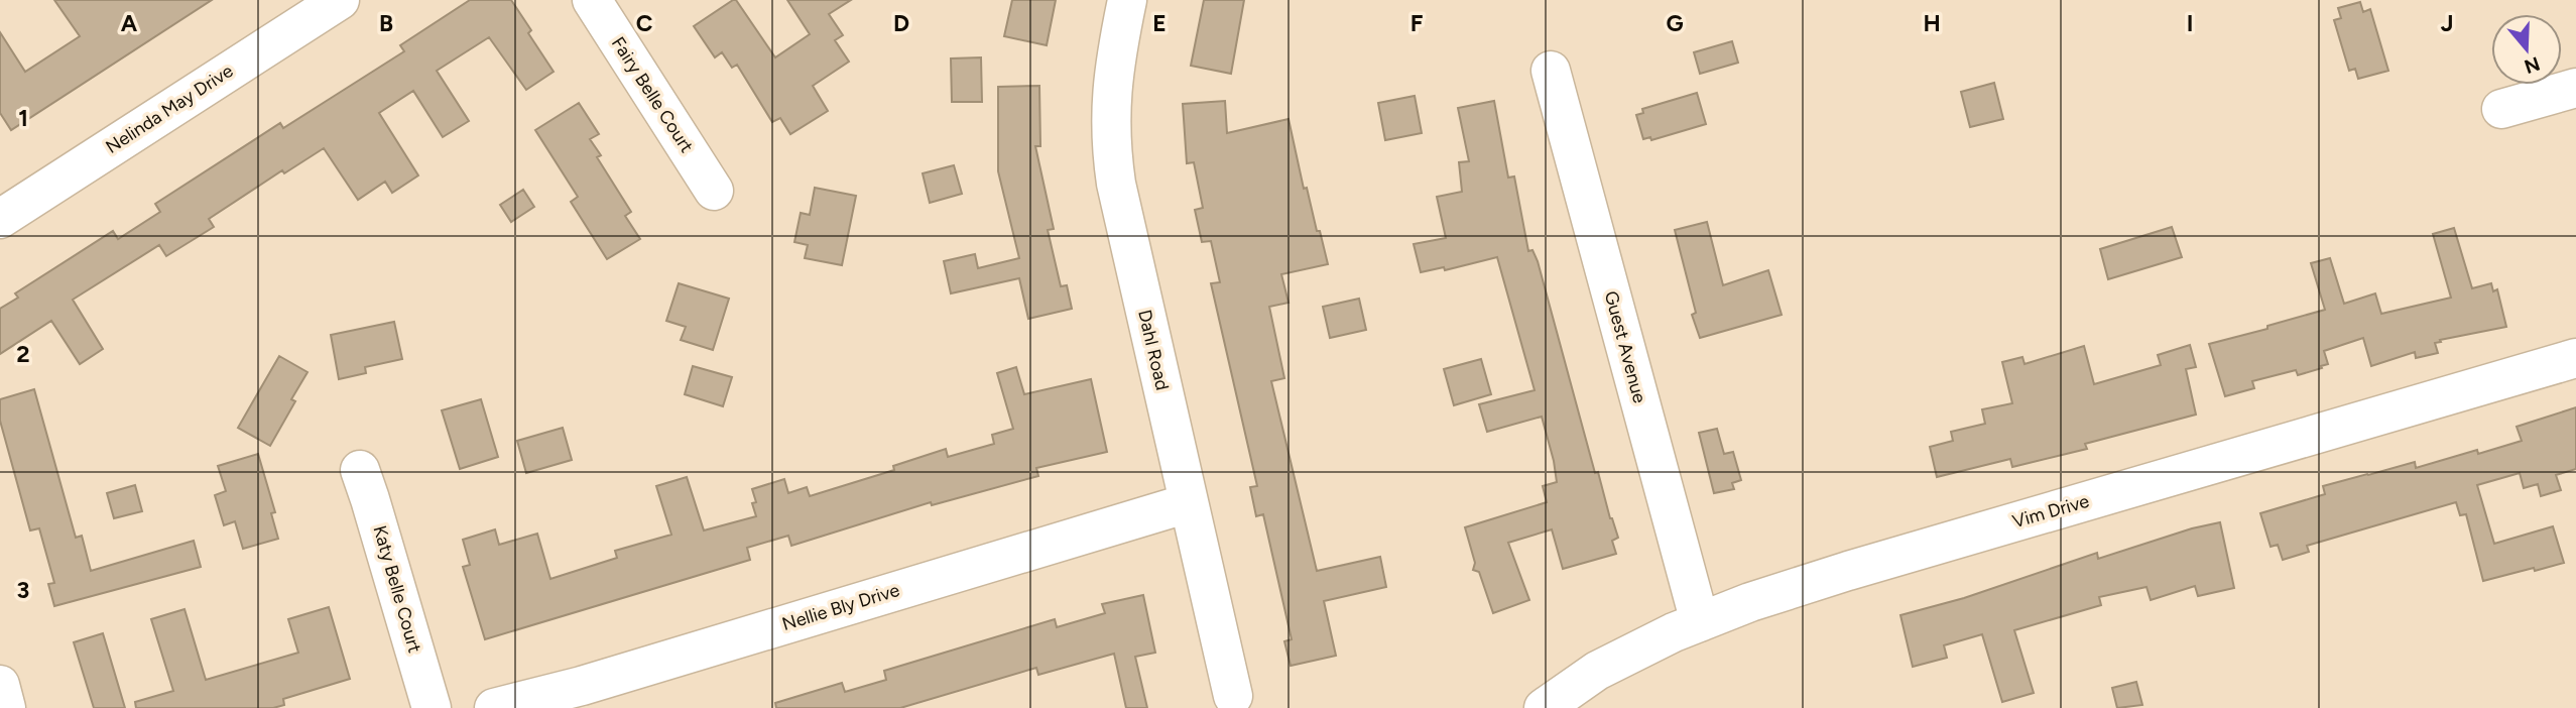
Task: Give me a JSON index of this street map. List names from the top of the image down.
{
  "streets": {
    "street": [
      "Fairy Belle Court",
      "Nelinda May Drive",
      "Guest Avenue",
      "Dahl Road",
      "Vim Drive",
      "Katy Belle Court",
      "Nellie Bly Drive"
    ]
  },
  "crossings": [
    ["Guest Avenue", "Vim Drive"],
    ["Dahl Road", "Nellie Bly Drive"]
  ],
  "north": "bottom",
  "grid": {
    "columns": [
      "A",
      "B",
      "C",
      "D",
      "E",
      "F",
      "G",
      "H",
      "I",
      "J"
    ],
    "rows": ["1", "2", "3"]
  }
}
